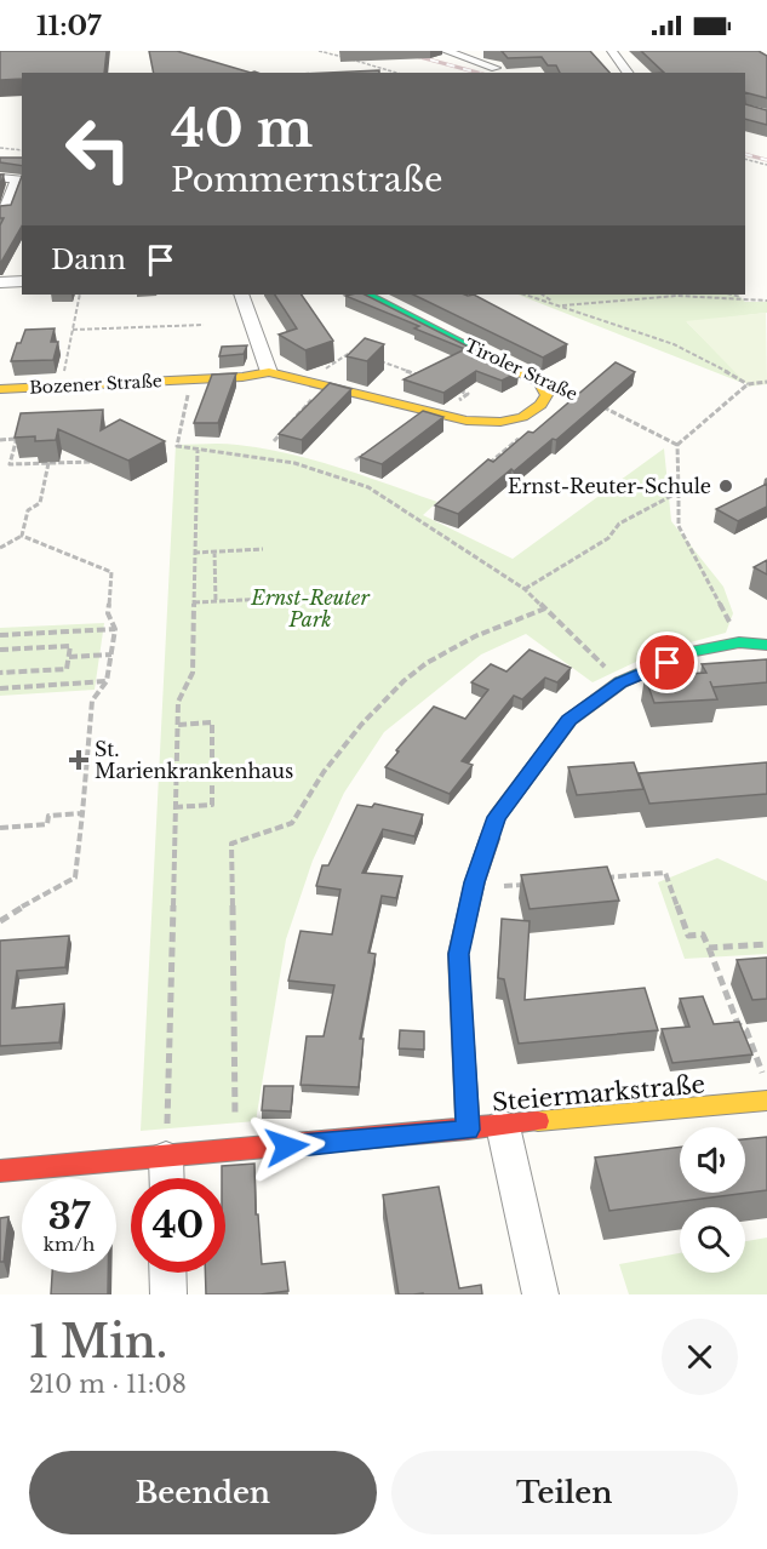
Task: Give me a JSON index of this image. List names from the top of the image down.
{
  "streets": {
    "street": ["Tiroler Straße", "Bozener Straße", "Steiermarkstraße"]
  },
  "crossings": [
    ["Tiroler Straße", "Bozener Straße"]
  ],
  "parks": ["Ernst-Reuter Park"],
  "places": {
    "other": ["Ernst-Reuter-Schule"],
    "health": ["St. Marienkrankenhaus"]
  },
  "page": {
    "status": "11:07",
    "turn": ["40 m", "Pommernstraße"],
    "then": "Dann",
    "speed": "37 km/h",
    "limit": "40",
    "heading": ["1 Min.", "210 m · 11:08"],
    "buttons": ["Beenden", "Teilen"]
  }
}
